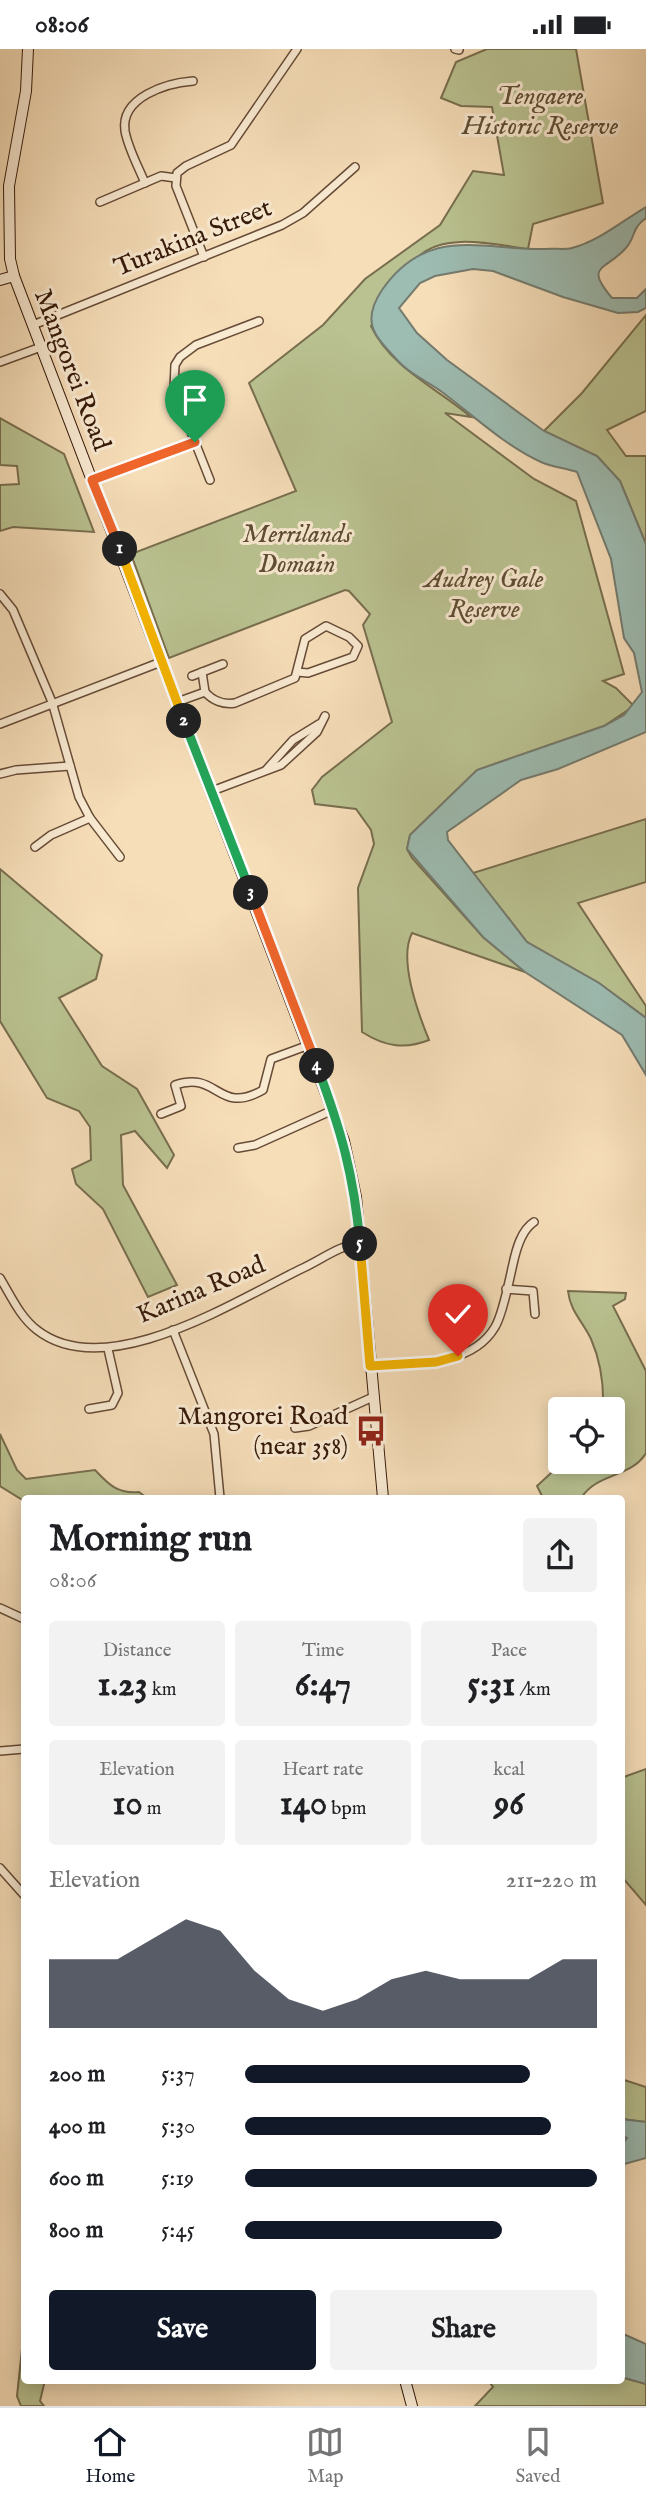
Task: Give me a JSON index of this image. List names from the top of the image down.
{
  "streets": {
    "street": ["Turakina Street", "Mangorei Road", "Karina Road"]
  },
  "crossings": [
    ["Turakina Street", "Mangorei Road"],
    ["Mangorei Road", "Karina Road"]
  ],
  "parks": ["Tengaere Historic Reserve", "Merrilands Domain", "Audrey Gale Reserve"],
  "places": {
    "bus stop": ["Mangorei Road (near 358)"]
  },
  "page": {
    "status": "08:06",
    "pins": [
      "1",
      "2",
      "3",
      "4",
      "5"
    ],
    "heading": ["Morning run", "08:06"],
    "stats": [
      ["Distance", "1.23 km"],
      ["Time", "6:47"],
      ["Pace", "5:31 /km"],
      ["Elevation", "10 m"],
      ["Heart rate", "140 bpm"],
      ["kcal", "96"]
    ],
    "chart": ["Elevation", "211–220 m"],
    "list": [
      {
        "name": "200 m",
        "note": "5:37"
      },
      {
        "name": "400 m",
        "note": "5:30"
      },
      {
        "name": "600 m",
        "note": "5:19"
      },
      {
        "name": "800 m",
        "note": "5:45"
      }
    ],
    "buttons": ["Save", "Share"],
    "tabs": ["Home", "Map", "Saved"]
  }
}
